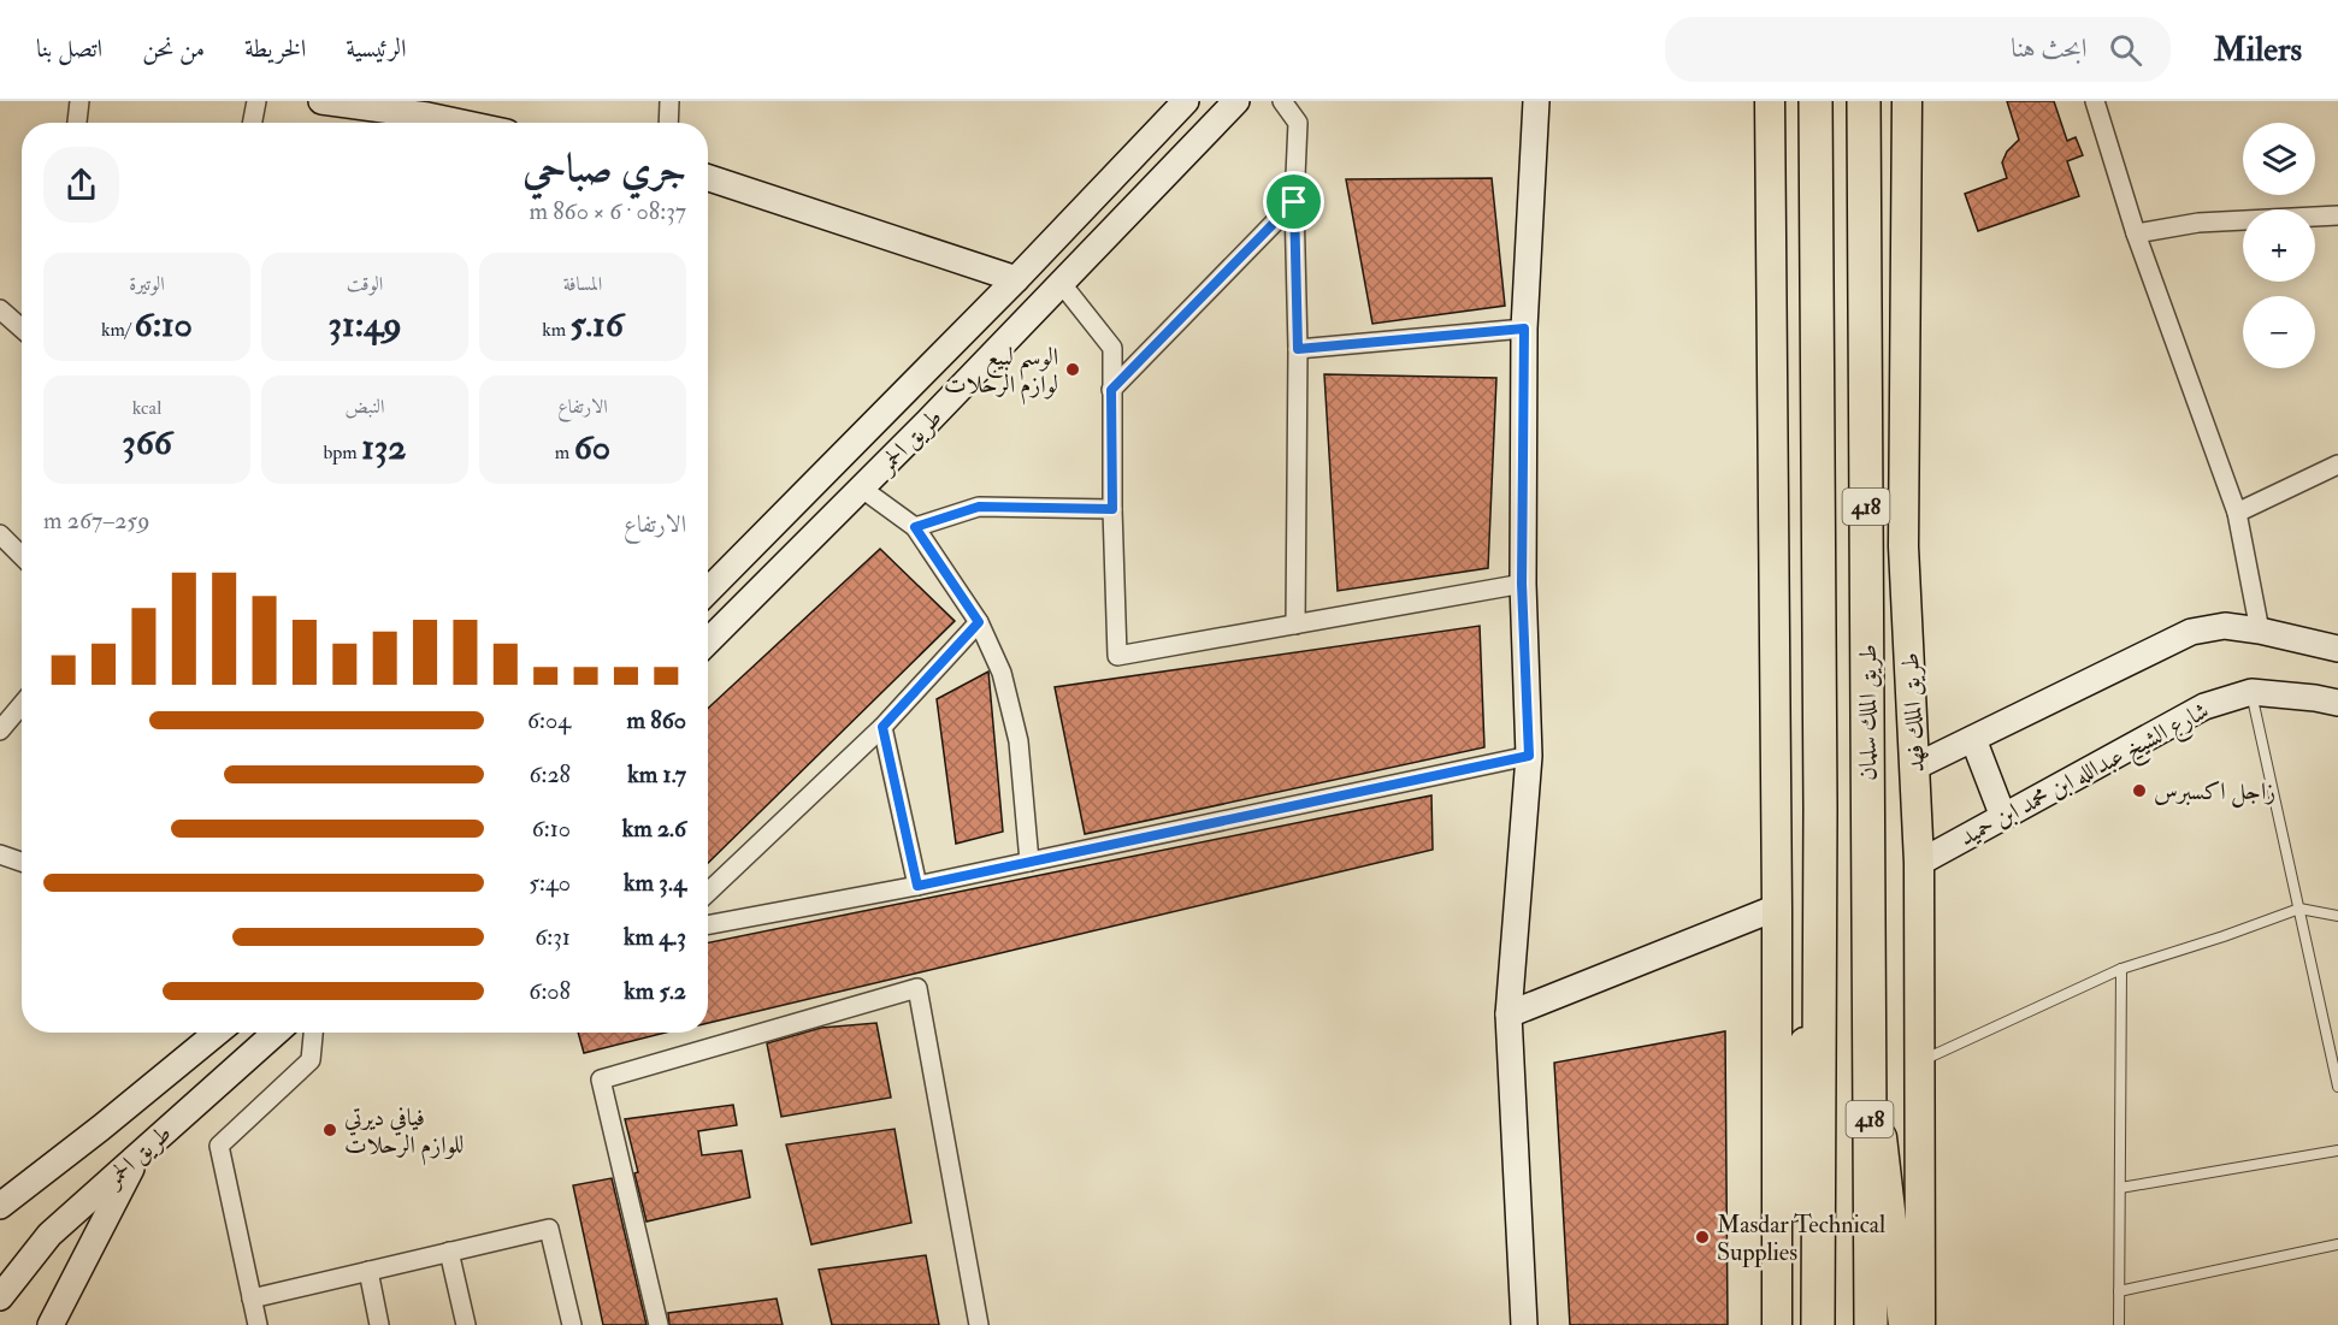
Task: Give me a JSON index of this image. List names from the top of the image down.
{
  "streets": {
    "highway": ["418", "طريق الملك سلمان"],
    "main road": ["طريق الملك فهد"],
    "street": ["طريق الحمر", "شارع الشيخ عبدالله ابن محمد ابن حميد"]
  },
  "crossings": [
    ["طريق الملك فهد", "شارع الشيخ عبدالله ابن محمد ابن حميد"]
  ],
  "places": [
    "الوسم لبيع لوازم الرحلات",
    "زاجل اكسبرس",
    "فيافي ديرتي للوازم الرحلات",
    "Masdar Technical Supplies"
  ],
  "page": {
    "header": "Milers",
    "search": "ابحث هنا",
    "nav": [
      "الرئيسية",
      "الخريطة",
      "من نحن",
      "اتصل بنا"
    ],
    "map_buttons": ["+", "−"],
    "heading": ["جري صباحي", "08:37 · 6 × 860 m"],
    "stats": [
      ["المسافة", "5.16 km"],
      ["الوقت", "31:49"],
      ["الوتيرة", "6:10 /km"],
      ["الارتفاع", "60 m"],
      ["النبض", "132 bpm"],
      ["kcal", "366"]
    ],
    "chart": ["الارتفاع", "259–267 m"],
    "list": [
      {
        "name": "860 m",
        "note": "6:04"
      },
      {
        "name": "1.7 km",
        "note": "6:28"
      },
      {
        "name": "2.6 km",
        "note": "6:10"
      },
      {
        "name": "3.4 km",
        "note": "5:40"
      },
      {
        "name": "4.3 km",
        "note": "6:31"
      },
      {
        "name": "5.2 km",
        "note": "6:08"
      }
    ]
  }
}
